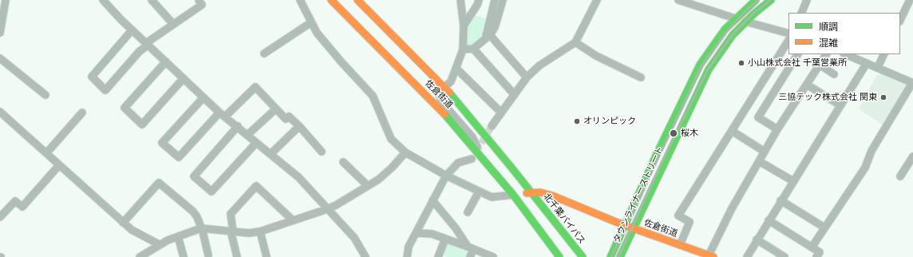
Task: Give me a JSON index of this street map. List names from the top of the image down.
{
  "streets": {
    "main road": ["佐倉街道", "タウンライナーストリート", "北千葉バイパス"]
  },
  "crossings": [
    ["佐倉街道", "タウンライナーストリート"],
    ["佐倉街道", "北千葉バイパス"]
  ],
  "places": [
    "小山株式会社 千葉営業所",
    "三協テック株式会社 関東",
    "オリンピック",
    "桜木"
  ],
  "legend": ["順調", "混雑"]
}
